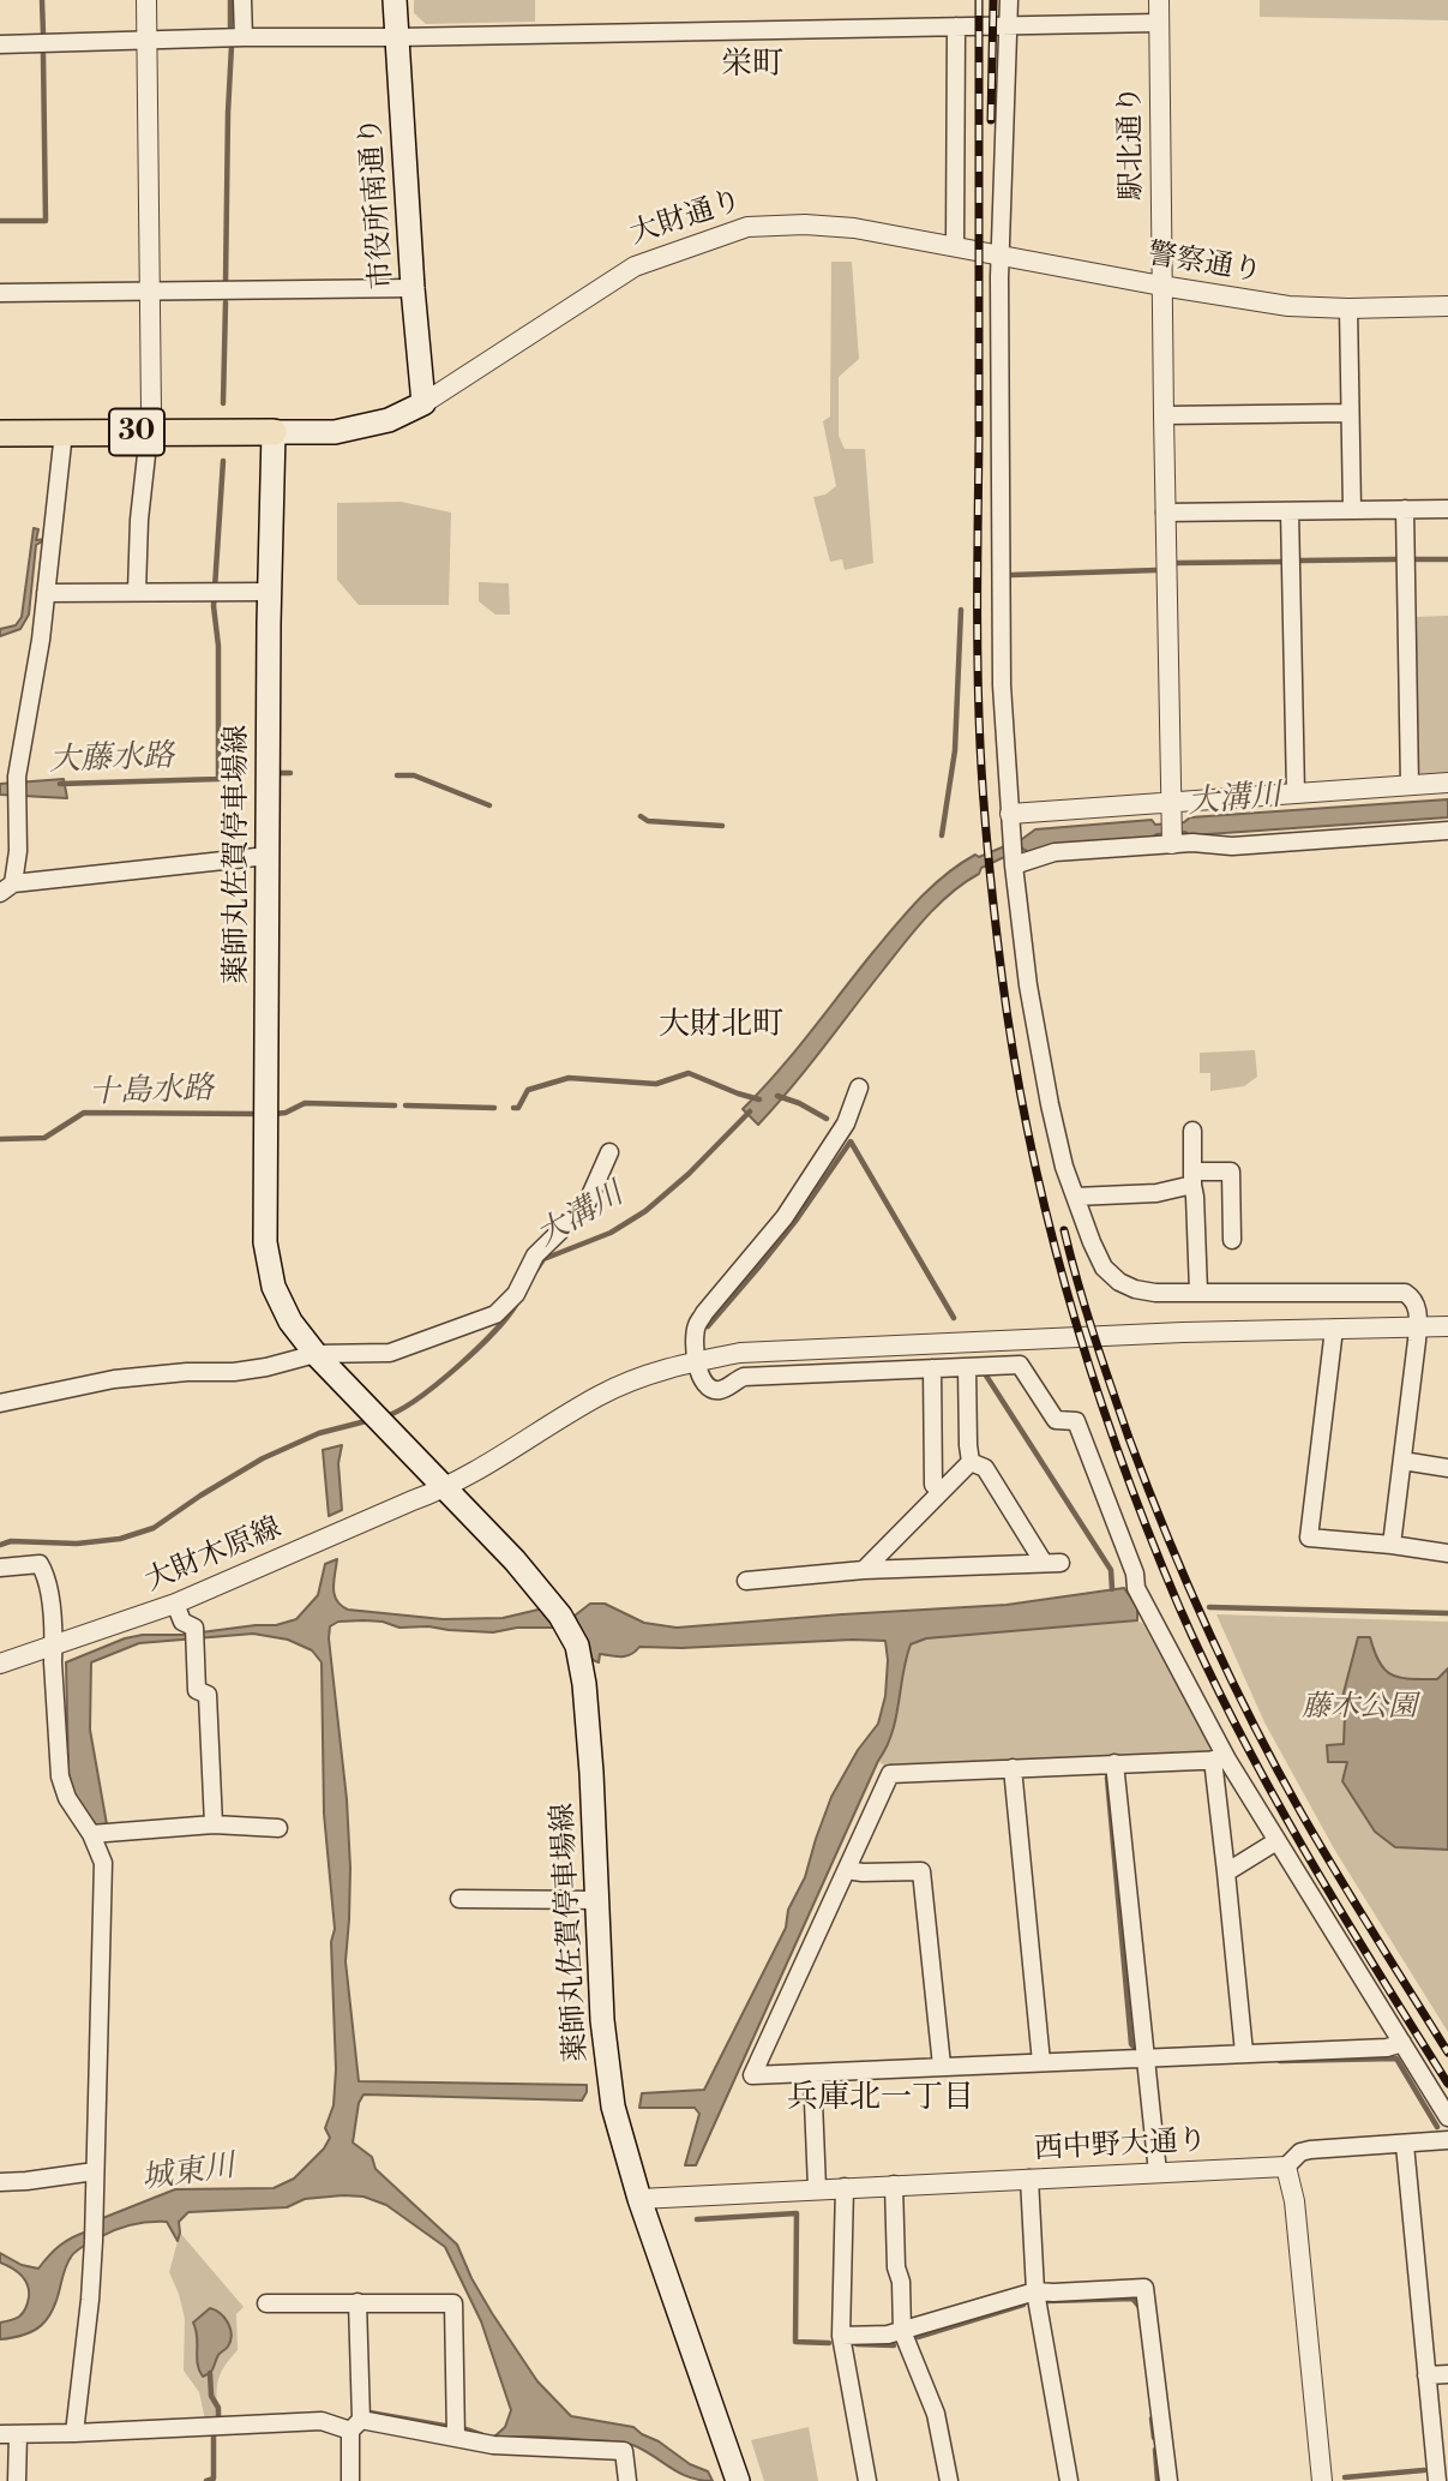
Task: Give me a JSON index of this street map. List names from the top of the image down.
{
  "streets": {
    "main road": ["市役所南通り", "30", "薬師丸佐賀停車場線"],
    "street": [
      "駅北通り",
      "大財通り",
      "警察通り",
      "大財木原線",
      "西中野大通り"
    ]
  },
  "crossings": [
    ["駅北通り", "警察通り"],
    ["市役所南通り", "大財通り"],
    ["大財通り", "警察通り"],
    ["30", "薬師丸佐賀停車場線"],
    ["薬師丸佐賀停車場線", "大財木原線"],
    ["薬師丸佐賀停車場線", "西中野大通り"]
  ],
  "districts": ["栄町", "大財北町", "兵庫北一丁目"],
  "water": [
    "大藤水路",
    "大溝川",
    "十島水路",
    "城東川"
  ],
  "parks": ["藤木公園"]
}
